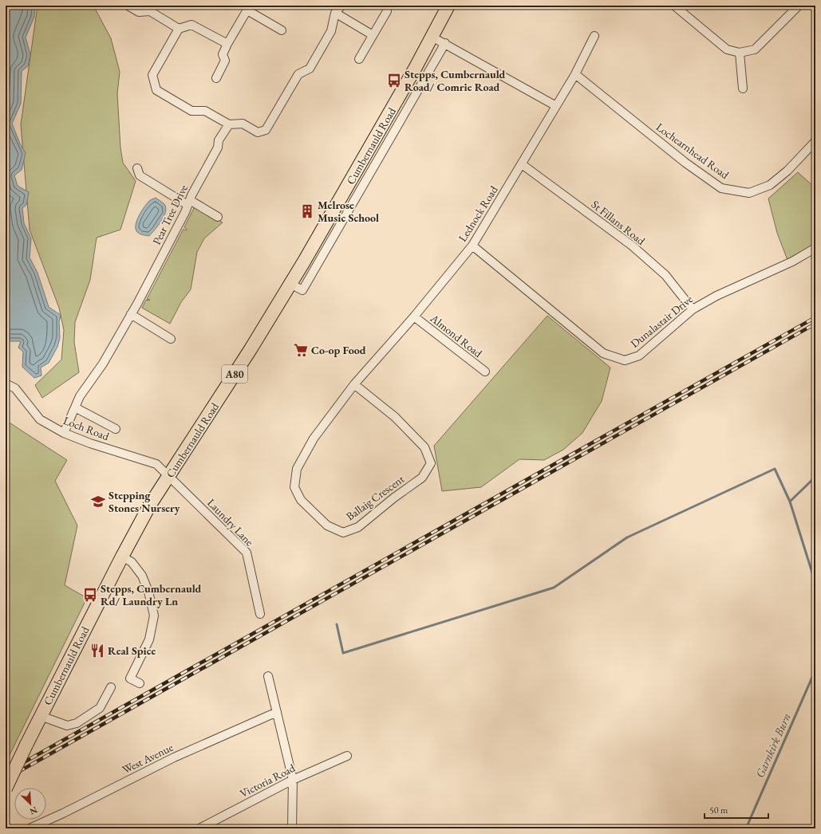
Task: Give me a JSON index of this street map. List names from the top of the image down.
{
  "streets": {
    "main road": ["Cumbernauld Road", "A80"],
    "street": [
      "Lochearnhead Road",
      "Lednock Road",
      "Pear Tree Drive",
      "St Fillans Road",
      "Dunalastair Drive",
      "Almond Road",
      "Loch Road",
      "Ballaig Crescent",
      "Laundry Lane",
      "West Avenue",
      "Victoria Road"
    ]
  },
  "crossings": [
    ["Cumbernauld Road", "Loch Road"],
    ["Cumbernauld Road", "Laundry Lane"],
    ["Lochearnhead Road", "Lednock Road"],
    ["Lednock Road", "St Fillans Road"],
    ["Lednock Road", "Dunalastair Drive"],
    ["Lednock Road", "Almond Road"],
    ["Lednock Road", "Ballaig Crescent"],
    ["Pear Tree Drive", "Loch Road"],
    ["St Fillans Road", "Dunalastair Drive"],
    ["Loch Road", "Laundry Lane"]
  ],
  "water": ["Garnkirk Burn"],
  "places": {
    "bus stop": ["Stepps, Cumbernauld Road/ Comrie Road", "Stepps, Cumbernauld Rd/ Laundry Ln"],
    "building": ["Melrose Music School"],
    "supermarket": ["Co-op Food"],
    "school or university": ["Stepping Stones Nursery"],
    "restaurant": ["Real Spice"]
  },
  "scale_bar": "50 m",
  "north": "bottom right"
}
